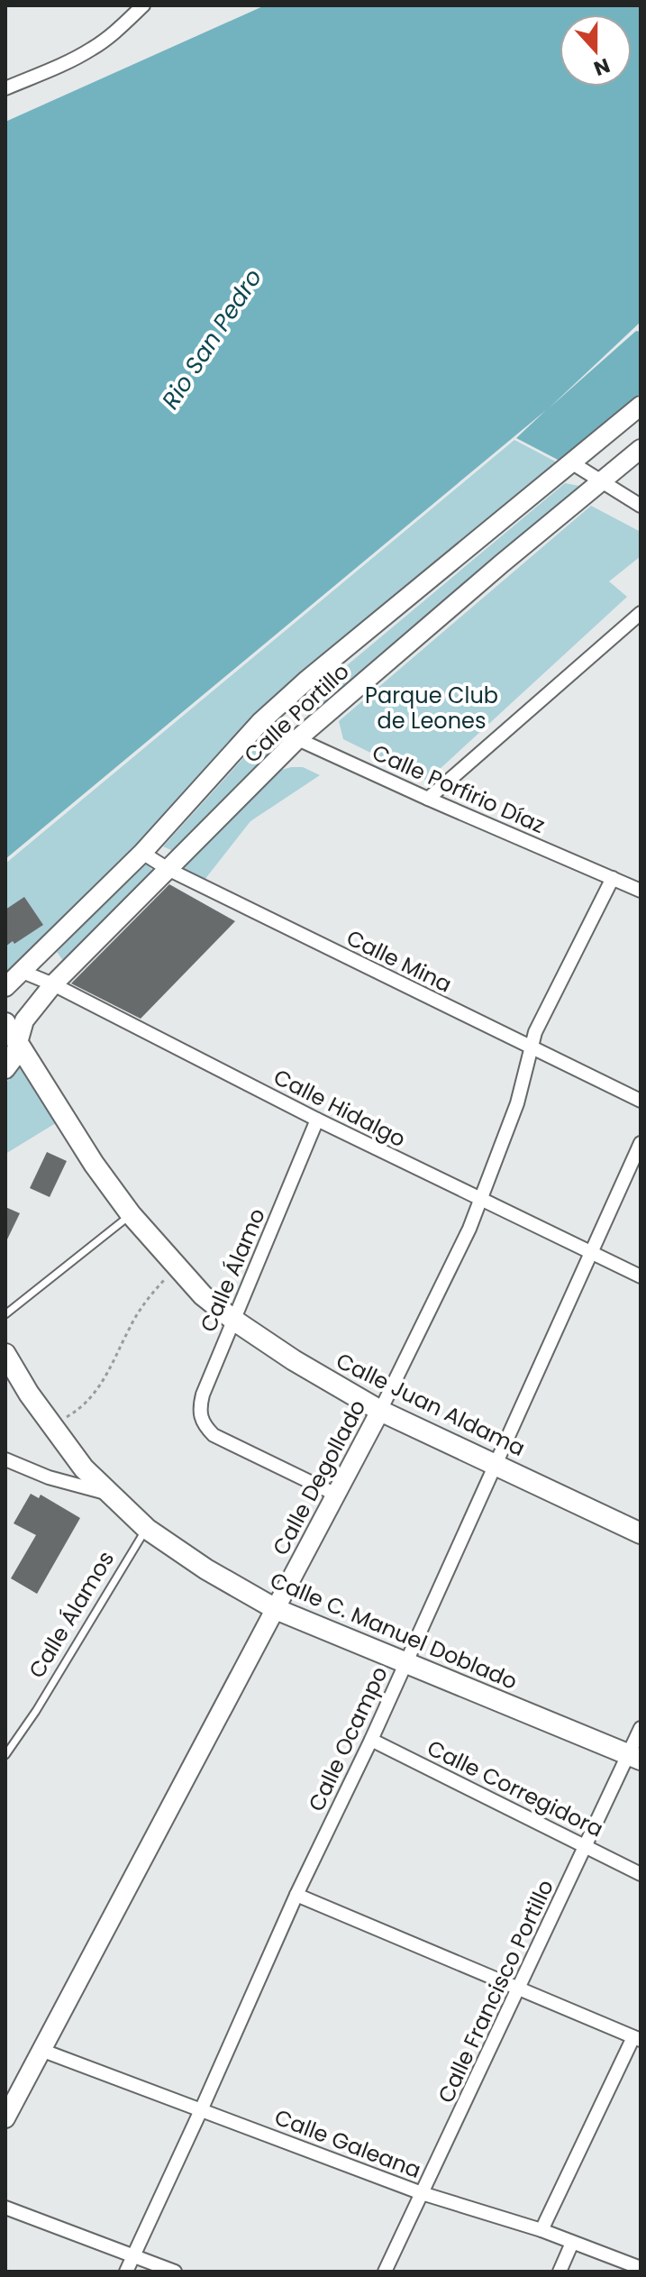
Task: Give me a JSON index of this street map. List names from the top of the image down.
{
  "streets": {
    "main road": ["Calle Juan Aldama", "Calle C. Manuel Doblado"],
    "street": [
      "Calle Portillo",
      "Calle Porfirio Díaz",
      "Calle Mina",
      "Calle Hidalgo",
      "Calle Álamo",
      "Calle Degollado",
      "Calle Ocampo",
      "Calle Corregidora",
      "Calle Francisco Portillo",
      "Calle Galeana"
    ],
    "lane": ["Calle Álamos"]
  },
  "crossings": [
    ["Calle Portillo", "Calle Porfirio Díaz"],
    ["Calle Portillo", "Calle Mina"],
    ["Calle Portillo", "Calle Hidalgo"],
    ["Calle Portillo", "Calle Juan Aldama"],
    ["Calle Porfirio Díaz", "Calle Degollado"],
    ["Calle Mina", "Calle Degollado"],
    ["Calle Hidalgo", "Calle Álamo"],
    ["Calle Hidalgo", "Calle Degollado"],
    ["Calle Hidalgo", "Calle Ocampo"],
    ["Calle Álamo", "Calle Juan Aldama"],
    ["Calle Álamo", "Calle Degollado"],
    ["Calle Juan Aldama", "Calle Degollado"],
    ["Calle Juan Aldama", "Calle Ocampo"],
    ["Calle Degollado", "Calle C. Manuel Doblado"],
    ["Calle Degollado", "Calle Galeana"],
    ["Calle Álamos", "Calle C. Manuel Doblado"],
    ["Calle C. Manuel Doblado", "Calle Ocampo"],
    ["Calle C. Manuel Doblado", "Calle Francisco Portillo"],
    ["Calle Ocampo", "Calle Corregidora"],
    ["Calle Ocampo", "Calle Galeana"],
    ["Calle Corregidora", "Calle Francisco Portillo"],
    ["Calle Francisco Portillo", "Calle Galeana"]
  ],
  "water": ["Rio San Pedro"],
  "parks": ["Parque Club de Leones"],
  "north": "bottom"
}
